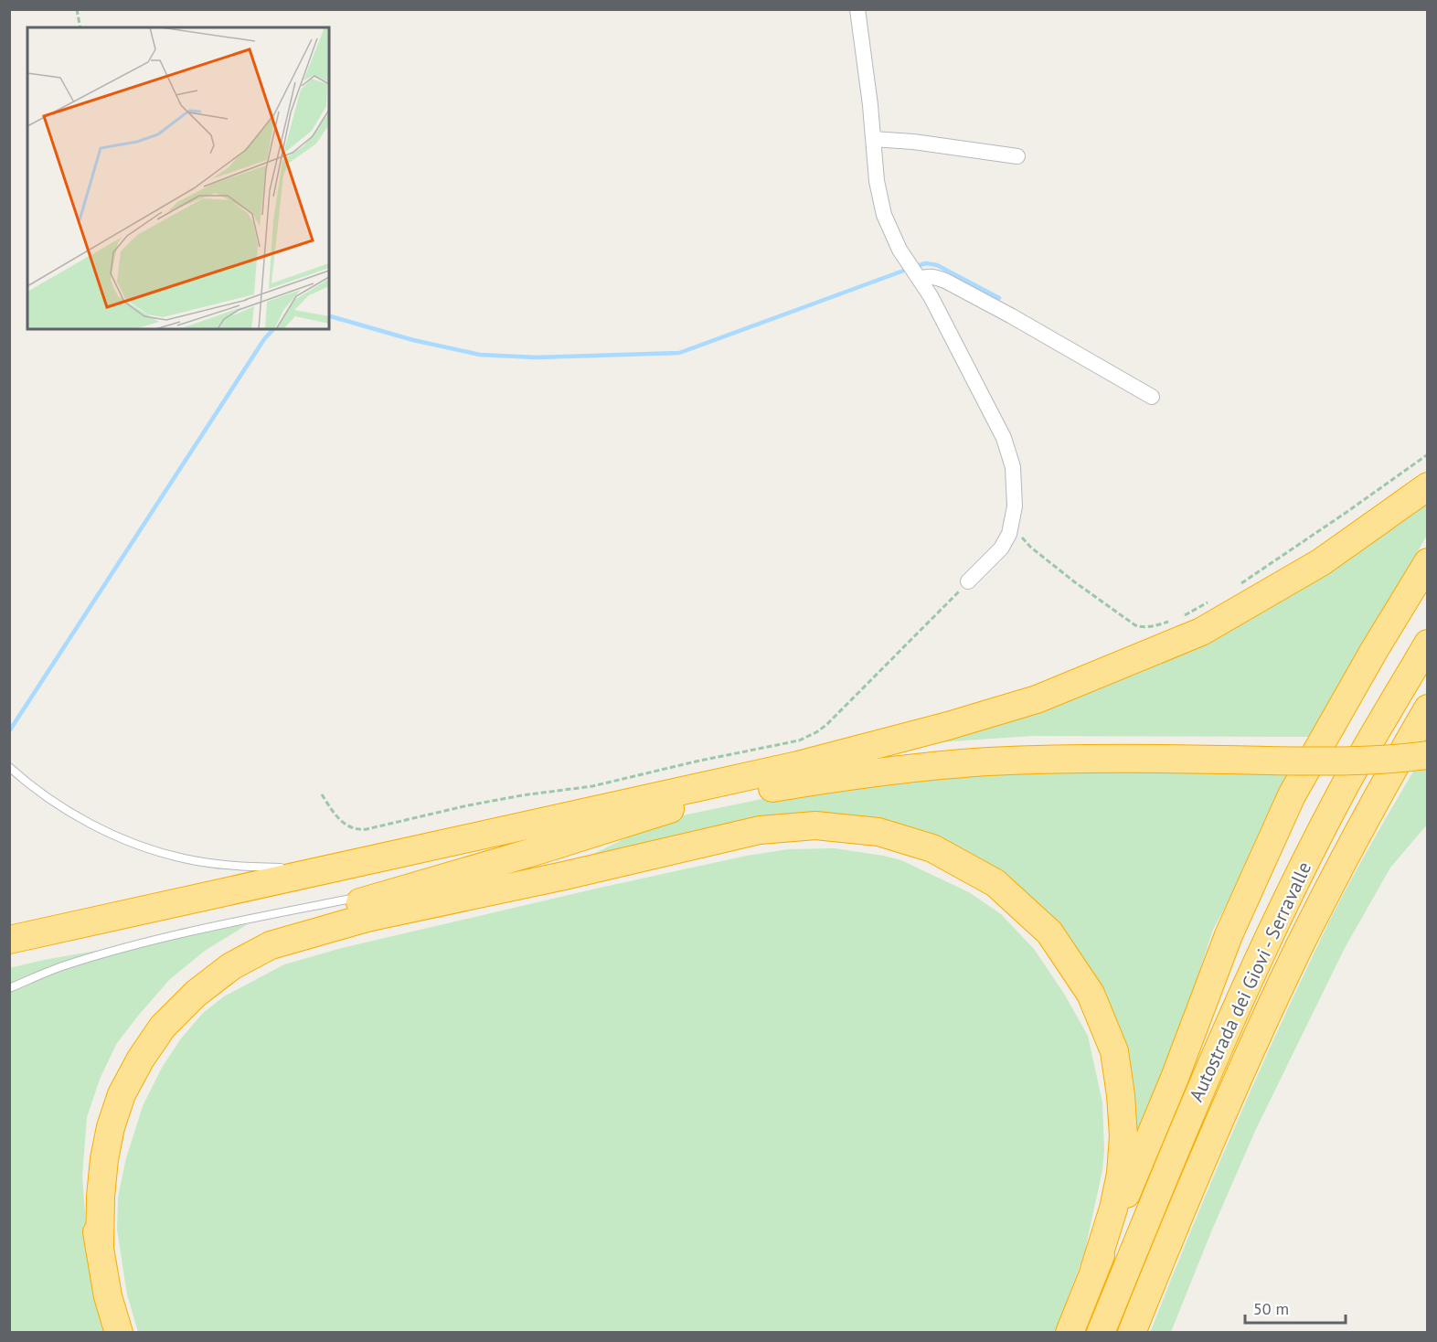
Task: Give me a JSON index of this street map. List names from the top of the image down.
{
  "streets": {
    "highway": ["Autostrada dei Giovi - Serravalle"]
  },
  "scale_bar": "50 m"
}
